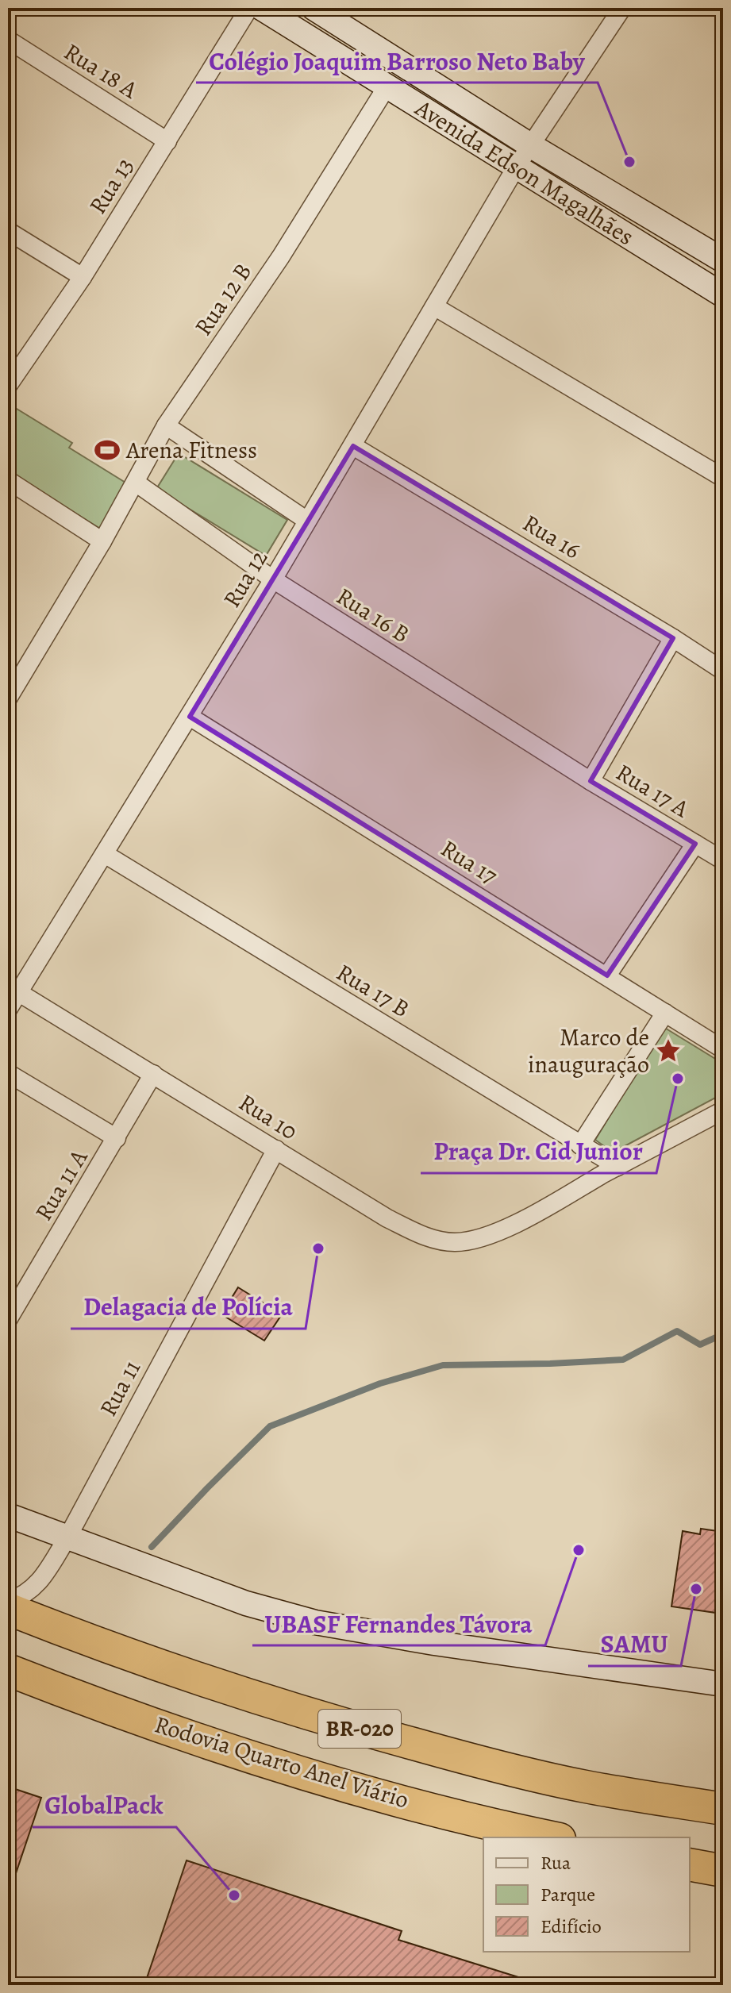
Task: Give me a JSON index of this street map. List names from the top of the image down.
{
  "streets": {
    "highway": ["BR-020", "Rodovia Quarto Anel Viário"],
    "street": [
      "Rua 18 A",
      "Avenida Edson Magalhães",
      "Rua 13",
      "Rua 12 B",
      "Rua 16",
      "Rua 12",
      "Rua 16 B",
      "Rua 17 A",
      "Rua 17",
      "Rua 17 B",
      "Rua 10",
      "Rua 11 A",
      "Rua 11"
    ]
  },
  "crossings": [
    ["Rua 18 A", "Rua 13"],
    ["Avenida Edson Magalhães", "Rua 12 B"],
    ["Avenida Edson Magalhães", "Rua 12"],
    ["Rua 12 B", "Rua 16 B"],
    ["Rua 16", "Rua 12"],
    ["Rua 12", "Rua 16 B"],
    ["Rua 12", "Rua 17"],
    ["Rua 12", "Rua 17 B"],
    ["Rua 12", "Rua 10"],
    ["Rua 16 B", "Rua 17 A"],
    ["Rua 17 B", "Rua 10"],
    ["Rua 10", "Rua 11 A"],
    ["Rua 10", "Rua 11"]
  ],
  "places": {
    "other": [
      "Colégio Joaquim Barroso Neto Baby",
      "Praça Dr. Cid Junior",
      "Delagacia de Polícia",
      "UBASF Fernandes Távora",
      "SAMU",
      "GlobalPack"
    ],
    "sports": ["Arena Fitness"],
    "place": ["Marco de inauguração"]
  },
  "legend": ["Rua", "Parque", "Edifício"]
}
